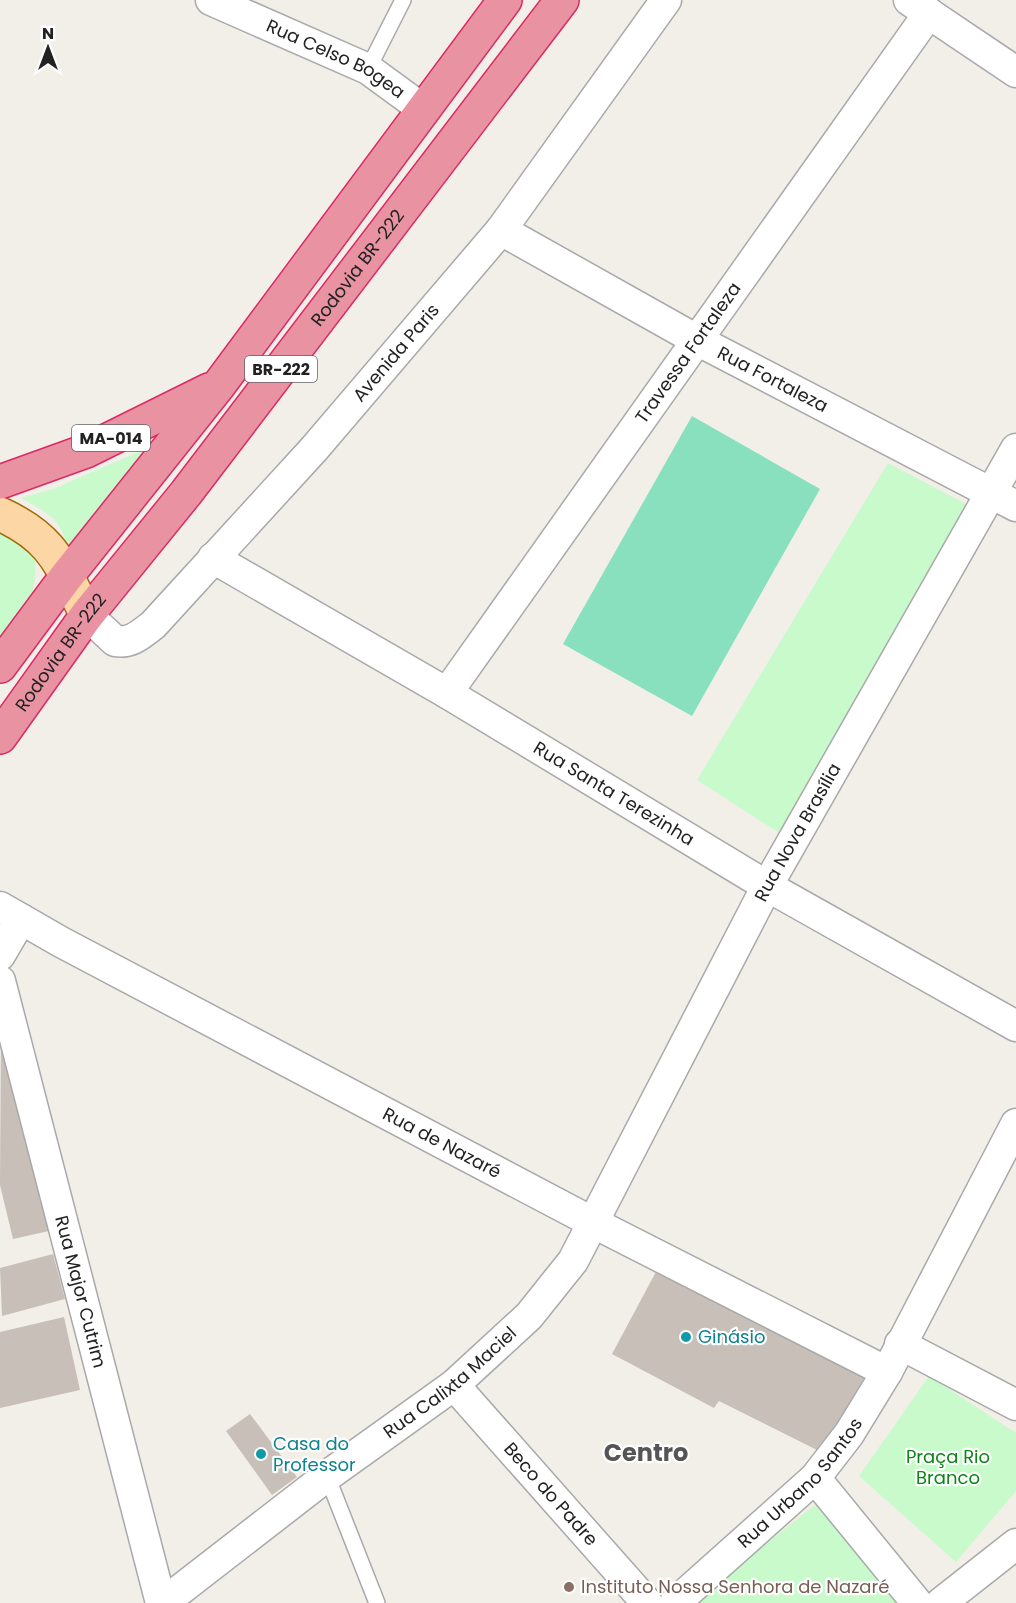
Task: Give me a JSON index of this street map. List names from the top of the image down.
{
  "streets": {
    "highway": ["Rodovia BR-222", "BR-222", "MA-014"],
    "street": [
      "Rua Celso Bogea",
      "Travessa Fortaleza",
      "Avenida Paris",
      "Rua Fortaleza",
      "Rua Santa Terezinha",
      "Rua Nova Brasília",
      "Rua de Nazaré",
      "Rua Major Cutrim",
      "Rua Calixta Maciel",
      "Rua Urbano Santos",
      "Beco do Padre"
    ]
  },
  "crossings": [
    ["Rua Celso Bogea", "BR-222"],
    ["Rodovia BR-222", "Avenida Paris"],
    ["Travessa Fortaleza", "Rua Fortaleza"],
    ["Travessa Fortaleza", "Rua Santa Terezinha"],
    ["Avenida Paris", "Rua Fortaleza"],
    ["Avenida Paris", "Rua Santa Terezinha"],
    ["BR-222", "MA-014"],
    ["Rua Fortaleza", "Rua Nova Brasília"],
    ["Rua Santa Terezinha", "Rua Nova Brasília"],
    ["Rua Nova Brasília", "Rua de Nazaré"],
    ["Rua Nova Brasília", "Rua Calixta Maciel"],
    ["Rua de Nazaré", "Rua Calixta Maciel"],
    ["Rua de Nazaré", "Rua Urbano Santos"],
    ["Rua Major Cutrim", "Rua Calixta Maciel"],
    ["Rua Calixta Maciel", "Beco do Padre"]
  ],
  "districts": ["Centro"],
  "parks": ["Praça Rio Branco"],
  "places": ["Ginásio", "Casa do Professor", "Instituto Nossa Senhora de Nazaré"],
  "north": "top"
}
